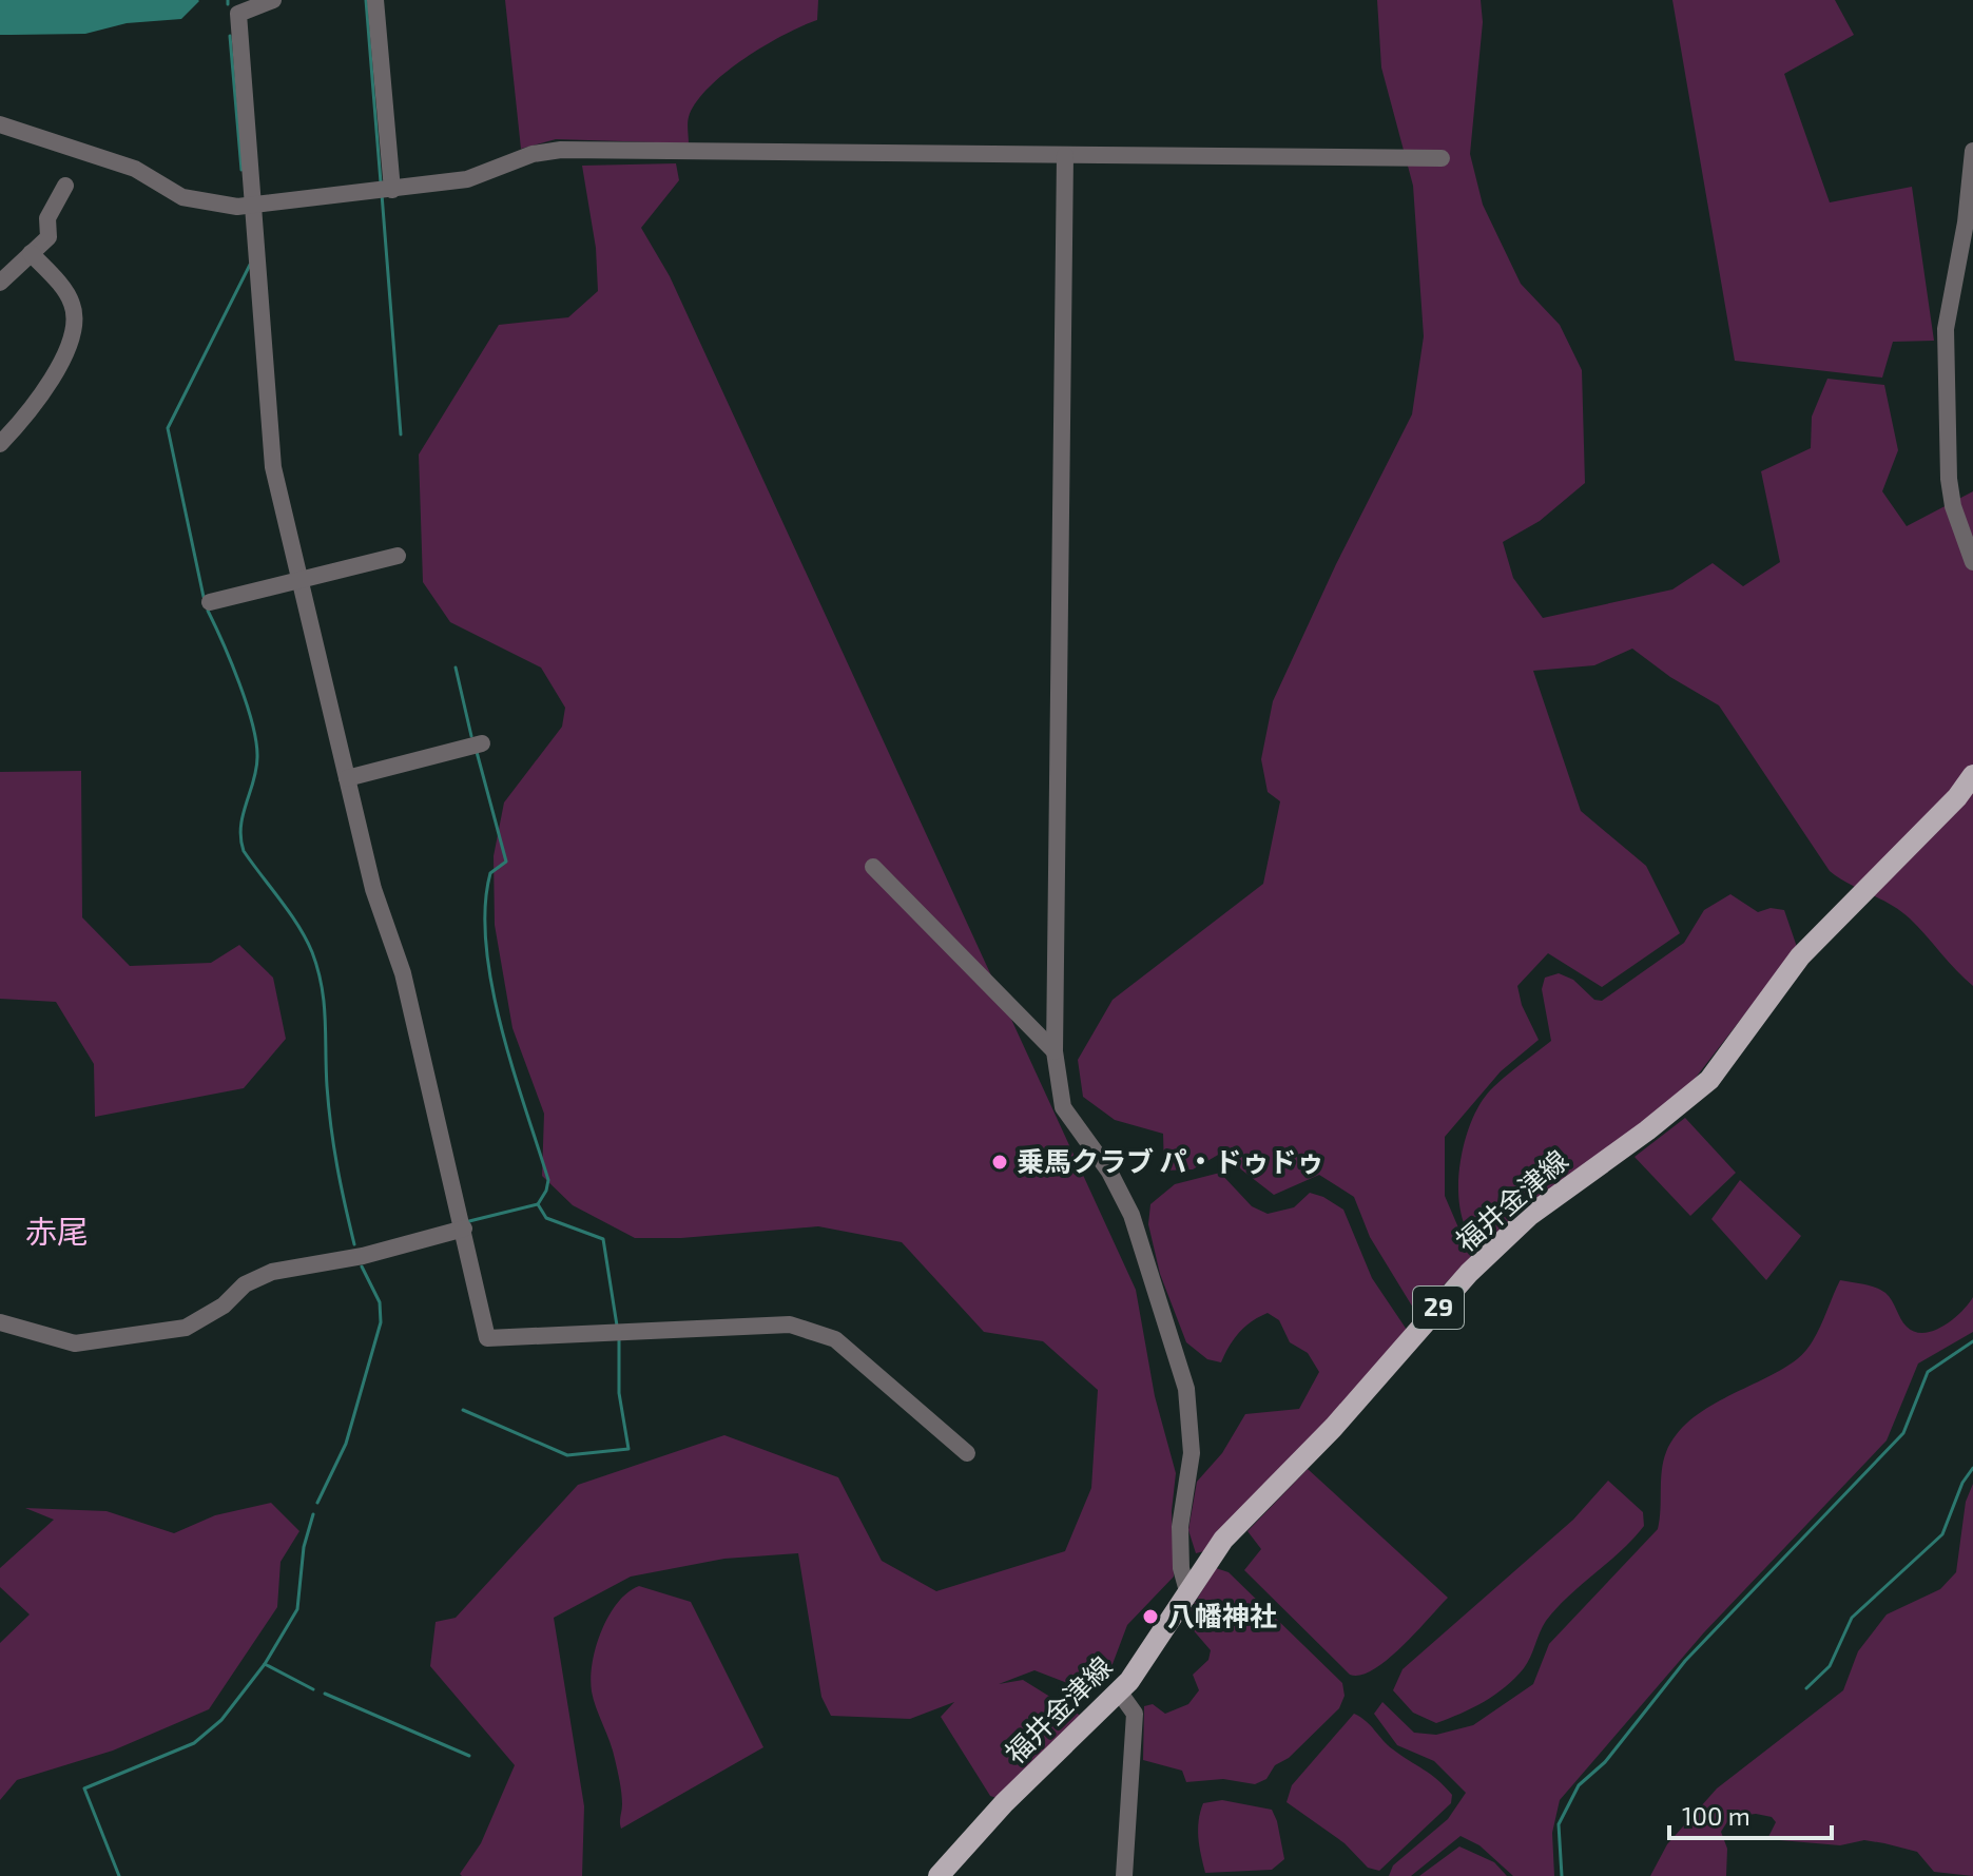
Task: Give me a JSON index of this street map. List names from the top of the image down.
{
  "streets": {
    "main road": ["福井金津線", "29"]
  },
  "districts": ["赤尾"],
  "places": ["乗馬クラブ パ・ドゥドゥ", "八幡神社"],
  "scale_bar": "100 m"
}
